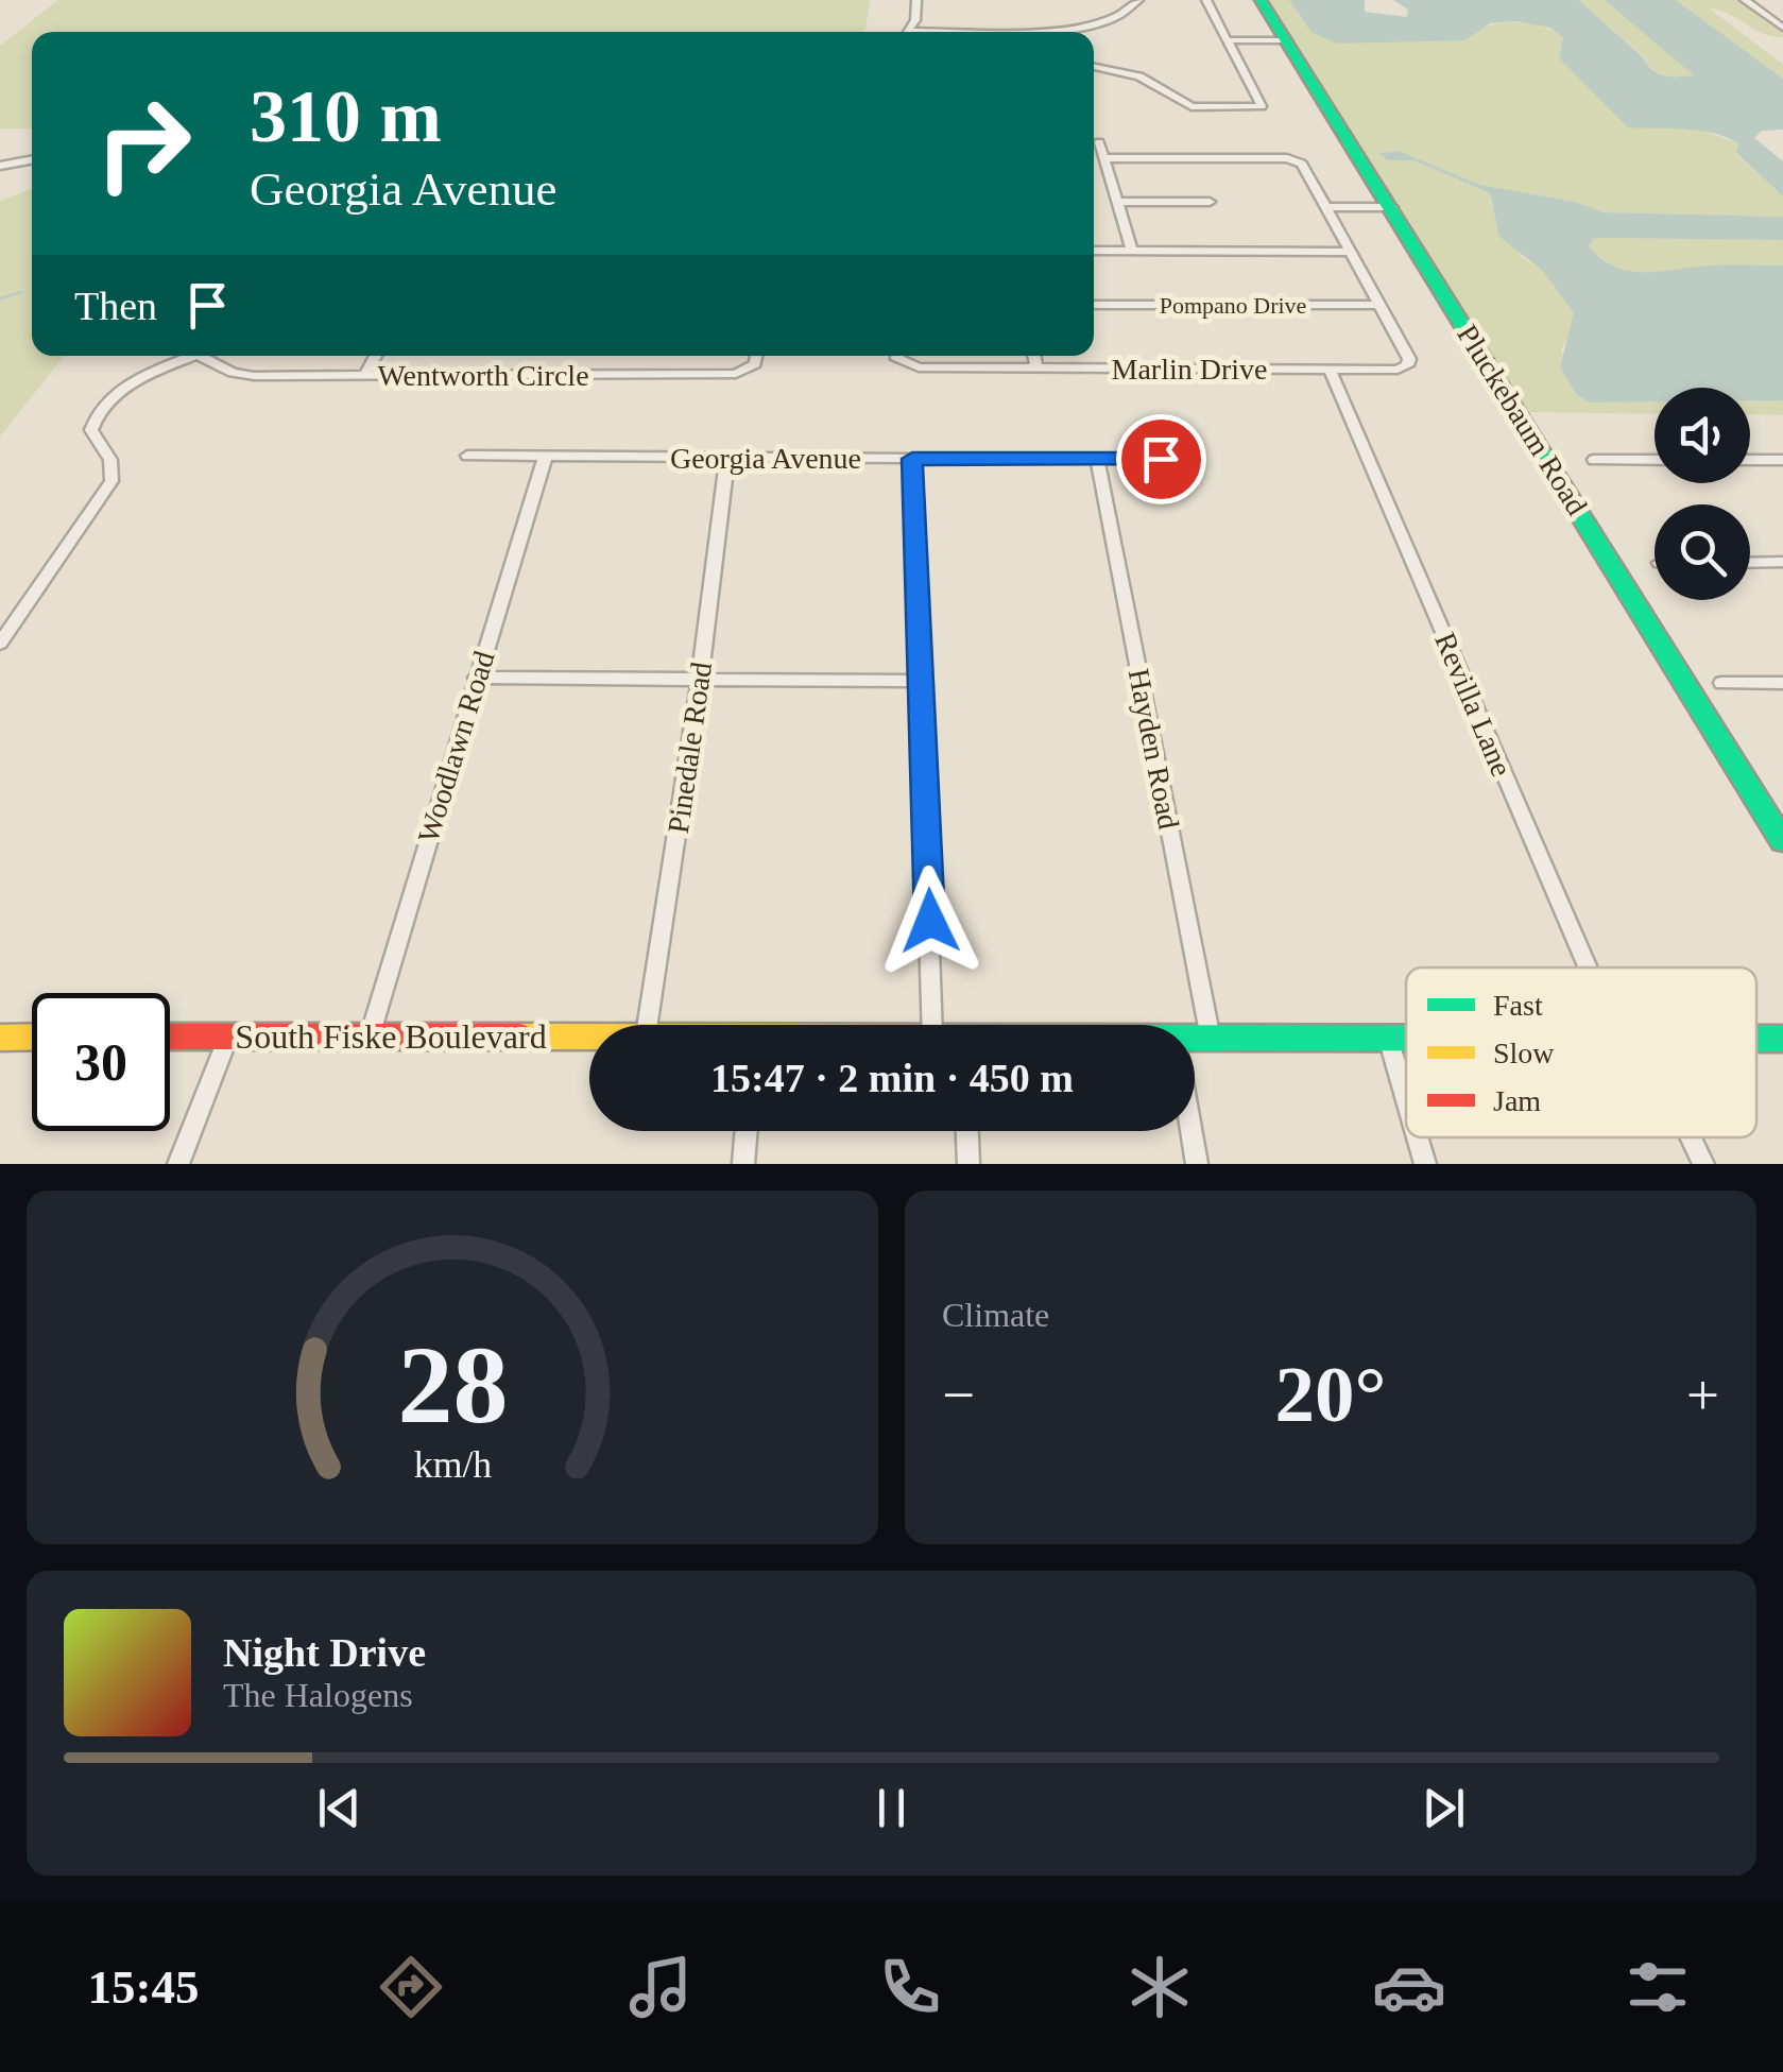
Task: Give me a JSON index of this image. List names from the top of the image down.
{
  "streets": {
    "street": [
      "Pompano Drive",
      "Marlin Drive",
      "Wentworth Circle",
      "Pluckebaum Road",
      "Georgia Avenue",
      "Revilla Lane",
      "Woodlawn Road",
      "Pinedale Road",
      "Hayden Road",
      "South Fiske Boulevard"
    ]
  },
  "crossings": [
    ["Pompano Drive", "Marlin Drive"],
    ["Marlin Drive", "Revilla Lane"],
    ["Georgia Avenue", "Woodlawn Road"],
    ["Georgia Avenue", "Pinedale Road"],
    ["Georgia Avenue", "Hayden Road"],
    ["Woodlawn Road", "South Fiske Boulevard"],
    ["Hayden Road", "South Fiske Boulevard"]
  ],
  "legend": ["Fast", "Slow", "Jam"],
  "page": {
    "turn": ["310 m", "Georgia Avenue"],
    "then": "Then",
    "limit": "30",
    "trip": "15:47 · 2 min · 450 m",
    "tile": "Climate",
    "heat": ["−", "20°", "+"],
    "song": ["Night Drive", "The Halogens"],
    "tabs": "15:45",
    "gauge": ["28", "km/h"]
  }
}
